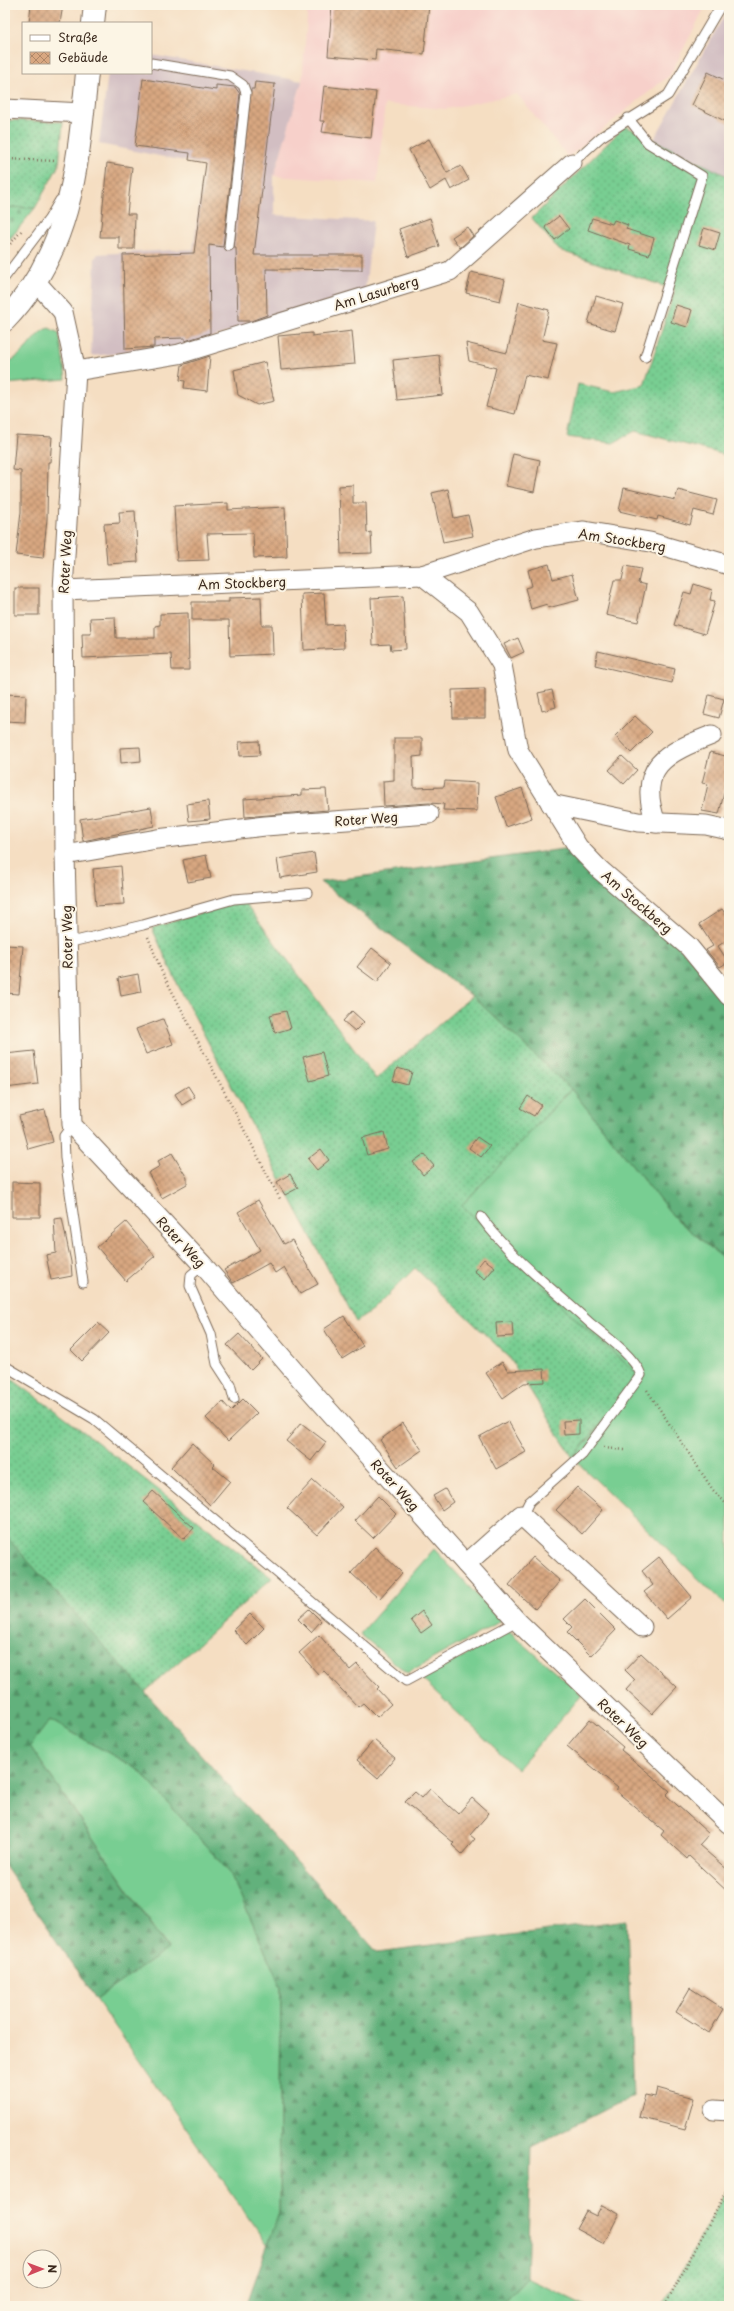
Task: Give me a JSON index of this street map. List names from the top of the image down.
{
  "streets": {
    "street": ["Am Lasurberg", "Am Stockberg", "Roter Weg"]
  },
  "crossings": [
    ["Am Lasurberg", "Roter Weg"],
    ["Am Stockberg", "Roter Weg"]
  ],
  "legend": ["Straße", "Gebäude"],
  "north": "right"
}
